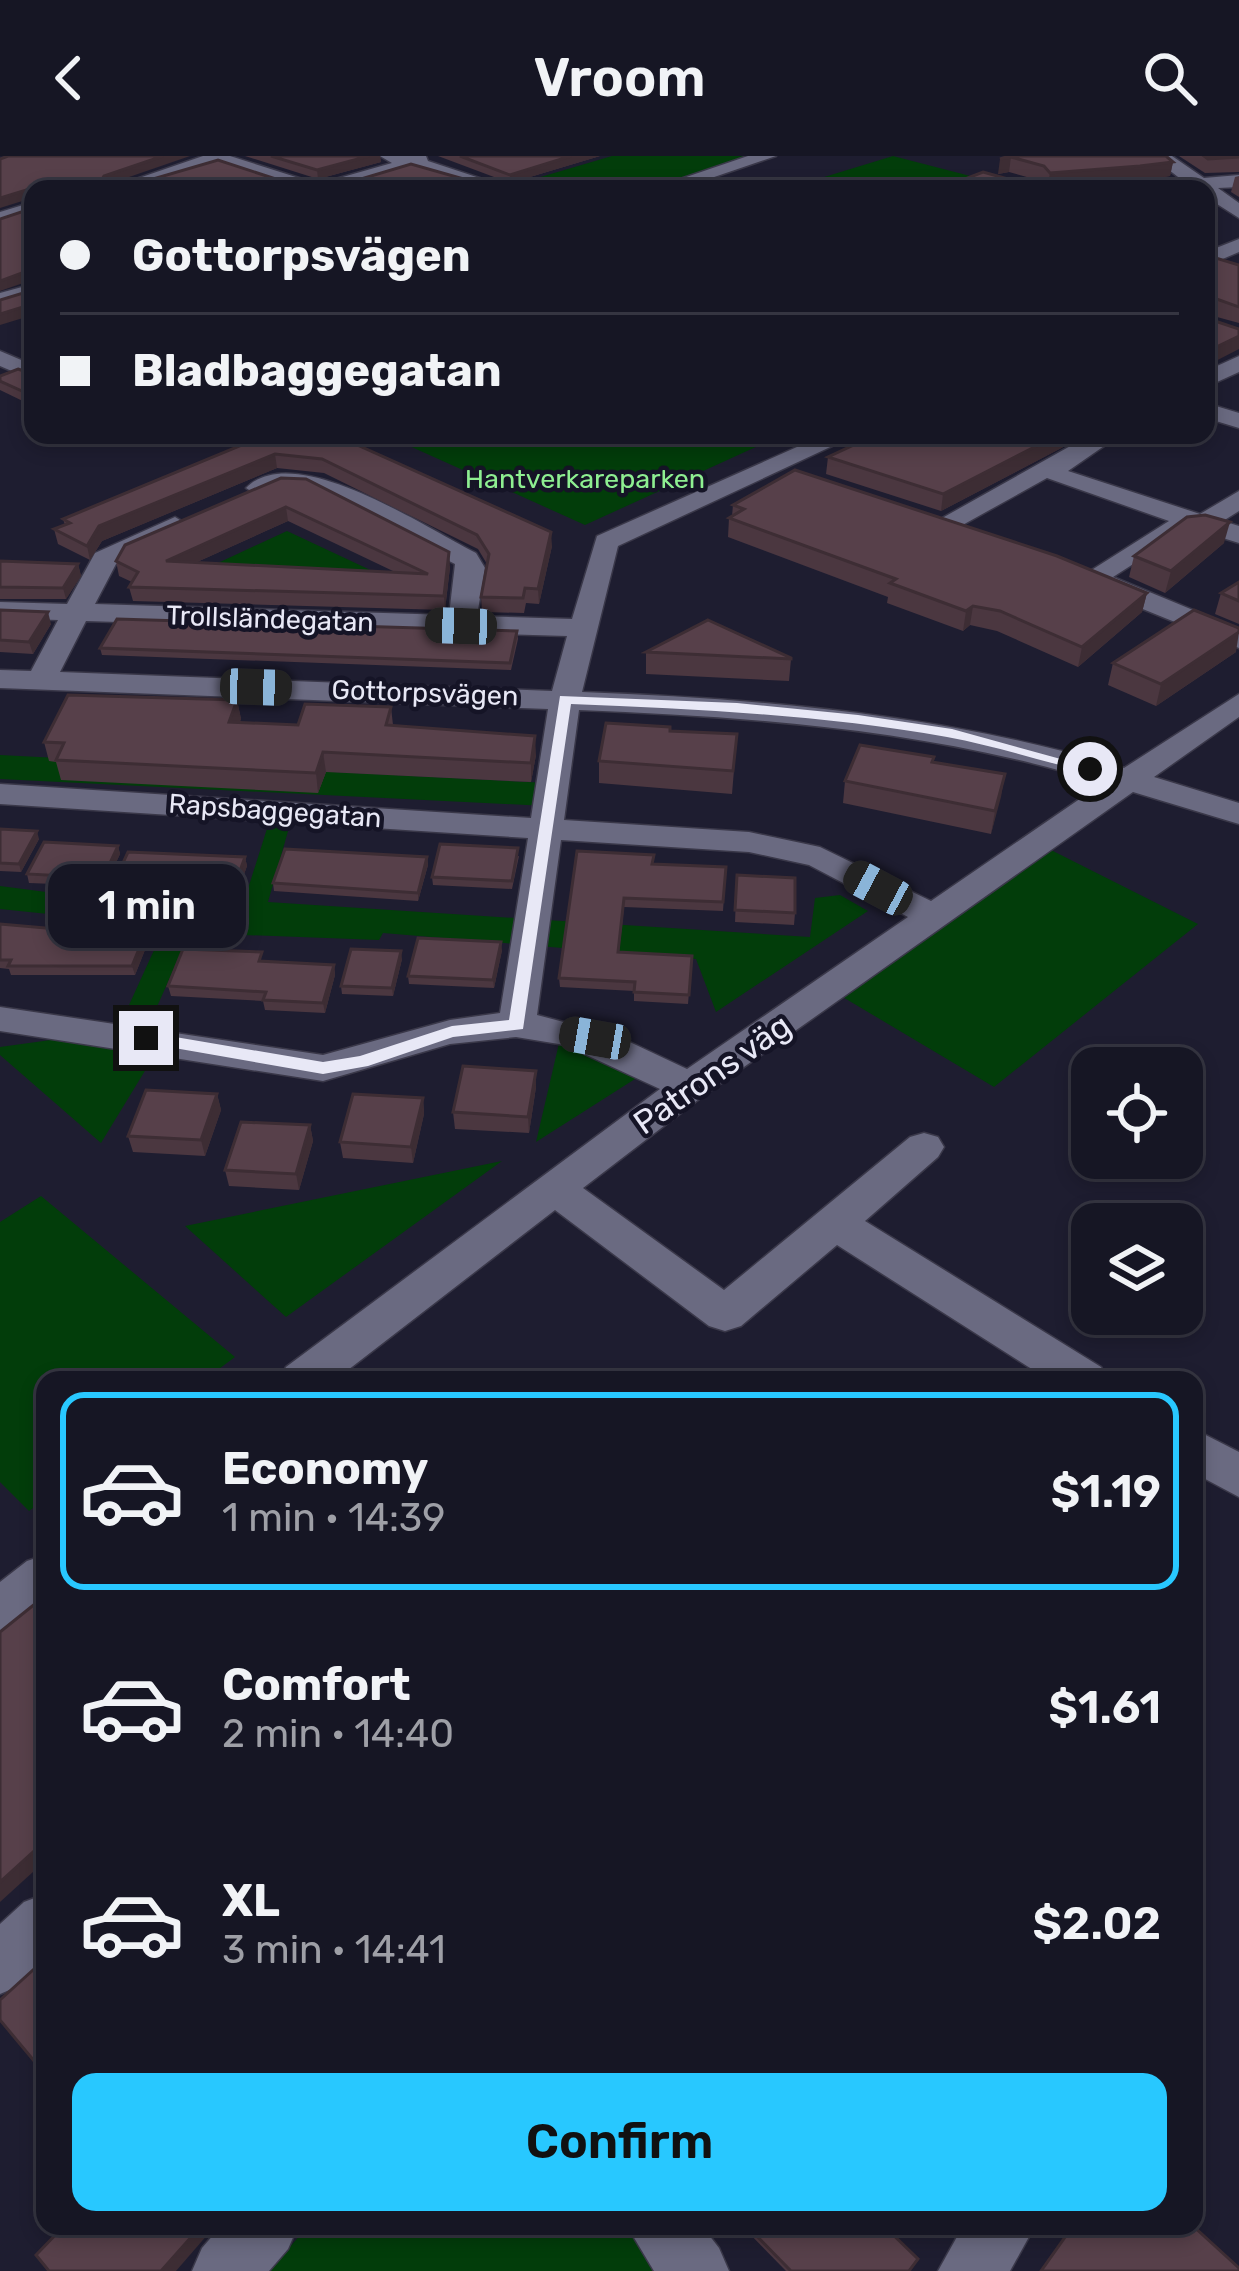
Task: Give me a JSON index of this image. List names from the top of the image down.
{
  "streets": {
    "street": [
      "Trollsländegatan",
      "Gottorpsvägen",
      "Rapsbaggegatan",
      "Patrons väg"
    ]
  },
  "crossings": [
    ["Gottorpsvägen", "Patrons väg"],
    ["Rapsbaggegatan", "Patrons väg"]
  ],
  "parks": ["Hantverkareparken"],
  "page": {
    "header": "Vroom",
    "banner": ["Gottorpsvägen", "Bladbaggegatan"],
    "bubble": "1 min",
    "list": [
      {
        "name": "Economy",
        "note": "1 min · 14:39",
        "value": "$1.19"
      },
      {
        "name": "Comfort",
        "note": "2 min · 14:40",
        "value": "$1.61"
      },
      {
        "name": "XL",
        "note": "3 min · 14:41",
        "value": "$2.02"
      }
    ],
    "buttons": "Confirm"
  }
}
